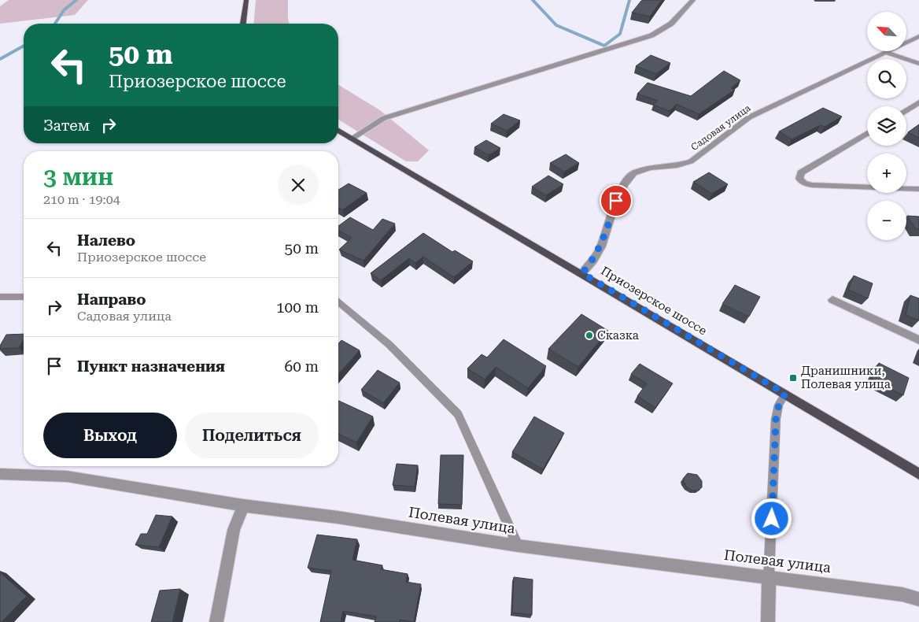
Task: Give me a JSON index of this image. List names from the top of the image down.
{
  "streets": {
    "main road": ["Приозерское шоссе"],
    "street": ["Садовая улица", "Полевая улица"]
  },
  "crossings": [
    ["Садовая улица", "Приозерское шоссе"]
  ],
  "places": {
    "other": ["Сказка"],
    "transit": ["Дранишники, Полевая улица"]
  },
  "north": "top left",
  "page": {
    "map_buttons": ["+", "−"],
    "turn": ["50 m", "Приозерское шоссе"],
    "then": "Затем",
    "heading": ["3 мин", "210 m · 19:04"],
    "list": [
      {
        "name": "Налево",
        "note": "Приозерское шоссе",
        "value": "50 m"
      },
      {
        "name": "Направо",
        "note": "Садовая улица",
        "value": "100 m"
      },
      {
        "name": "Пункт назначения",
        "value": "60 m"
      }
    ],
    "buttons": ["Выход", "Поделиться"]
  }
}
